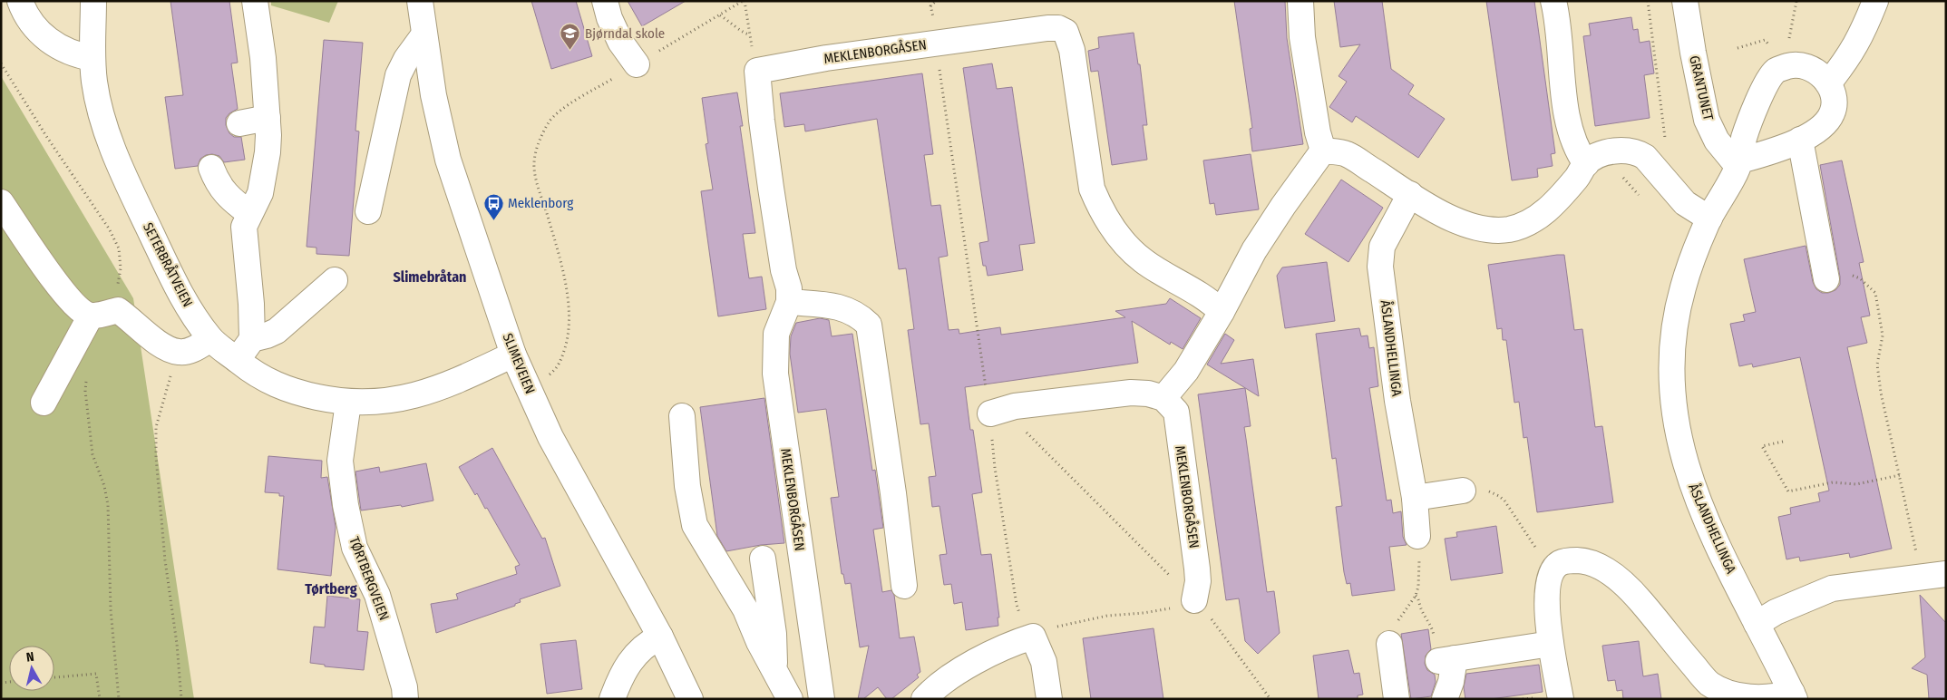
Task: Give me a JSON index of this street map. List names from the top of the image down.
{
  "streets": {
    "street": [
      "MEKLENBORGÅSEN",
      "GRANTUNET",
      "SETERBRÅTVEIEN",
      "ÅSLANDHELLINGA",
      "SLIMEVEIEN",
      "TØRTBERGVEIEN"
    ]
  },
  "crossings": [
    ["GRANTUNET", "ÅSLANDHELLINGA"],
    ["SETERBRÅTVEIEN", "SLIMEVEIEN"],
    ["SETERBRÅTVEIEN", "TØRTBERGVEIEN"]
  ],
  "districts": ["Slimebråtan", "Tørtberg"],
  "places": {
    "school or university": ["Bjørndal skole"],
    "bus stop": ["Meklenborg"]
  },
  "north": "top"
}
